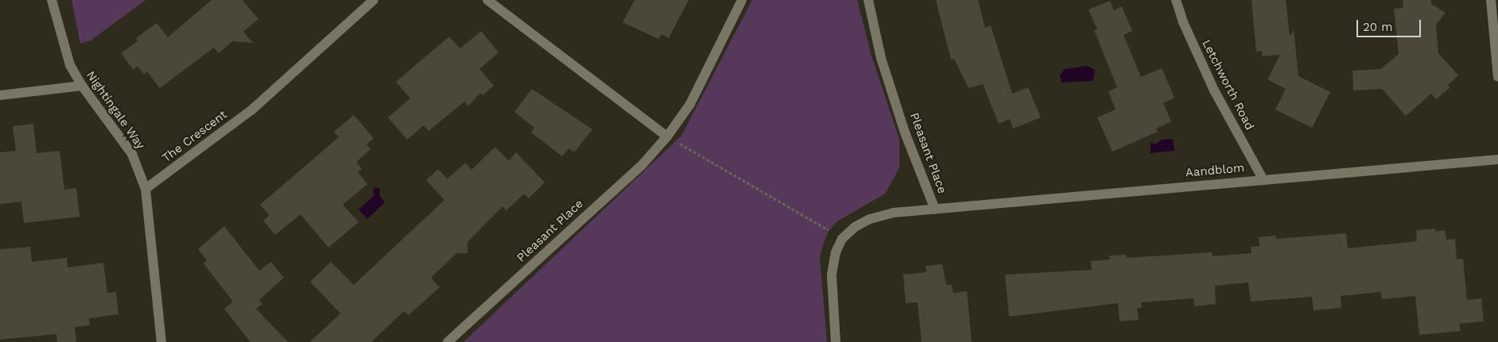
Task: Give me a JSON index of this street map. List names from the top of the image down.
{
  "streets": {
    "street": [
      "Letchworth Road",
      "Nightingale Way",
      "The Crescent",
      "Pleasant Place",
      "Aandblom"
    ]
  },
  "crossings": [
    ["Letchworth Road", "Aandblom"],
    ["Nightingale Way", "The Crescent"],
    ["Pleasant Place", "Aandblom"]
  ],
  "scale_bar": "20 m"
}
